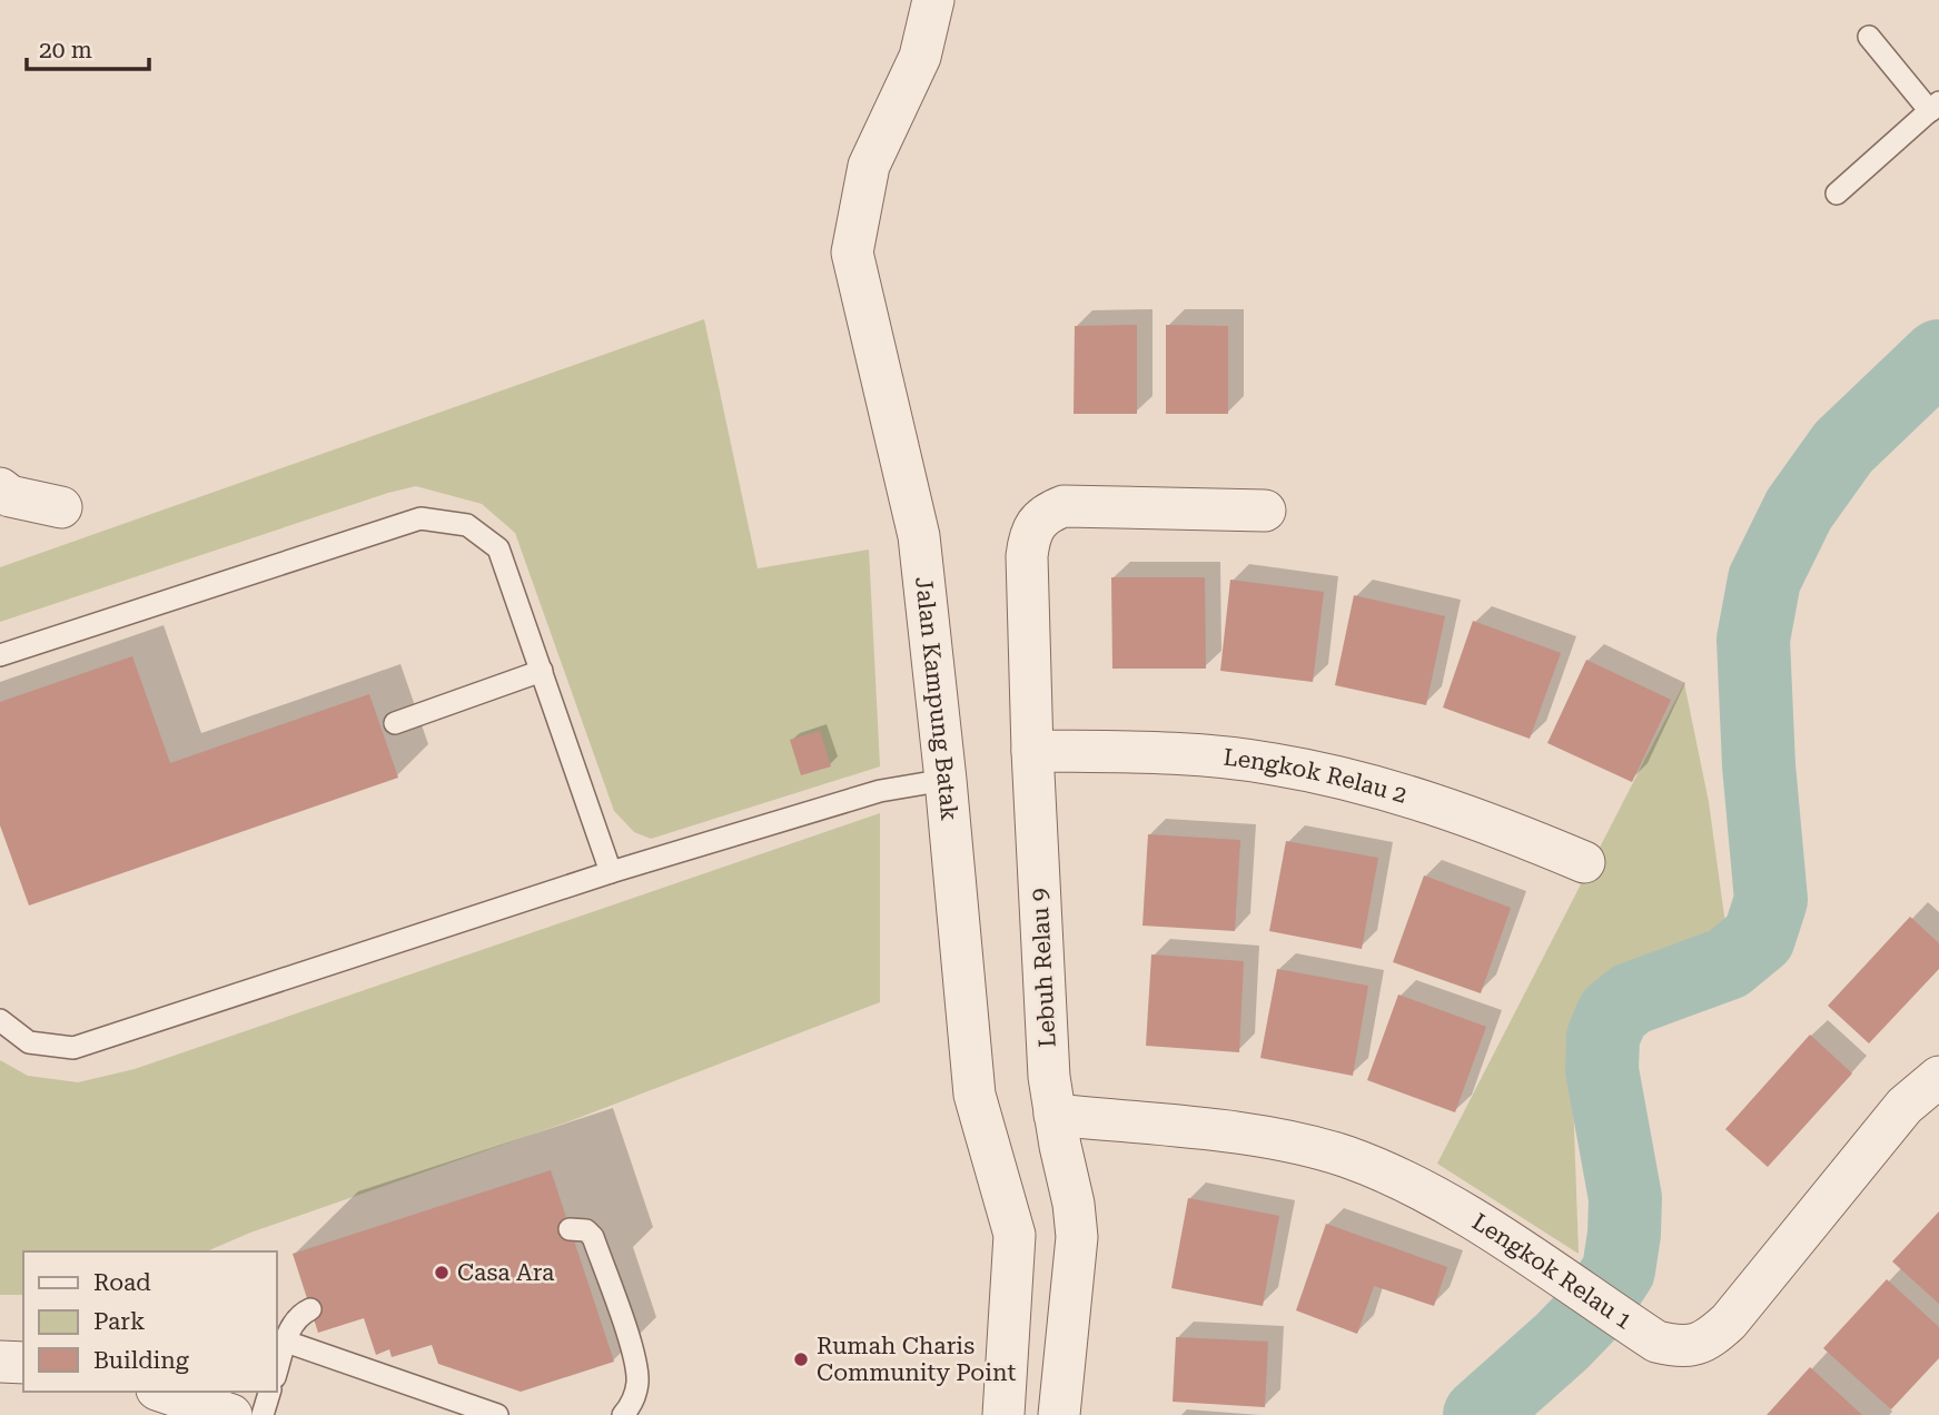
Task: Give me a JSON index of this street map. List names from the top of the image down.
{
  "streets": {
    "street": [
      "Jalan Kampung Batak",
      "Lengkok Relau 2",
      "Lebuh Relau 9",
      "Lengkok Relau 1"
    ]
  },
  "crossings": [
    ["Lengkok Relau 2", "Lebuh Relau 9"],
    ["Lebuh Relau 9", "Lengkok Relau 1"]
  ],
  "places": ["Casa Ara", "Rumah Charis Community Point"],
  "legend": ["Road", "Park", "Building"],
  "scale_bar": "20 m"
}
